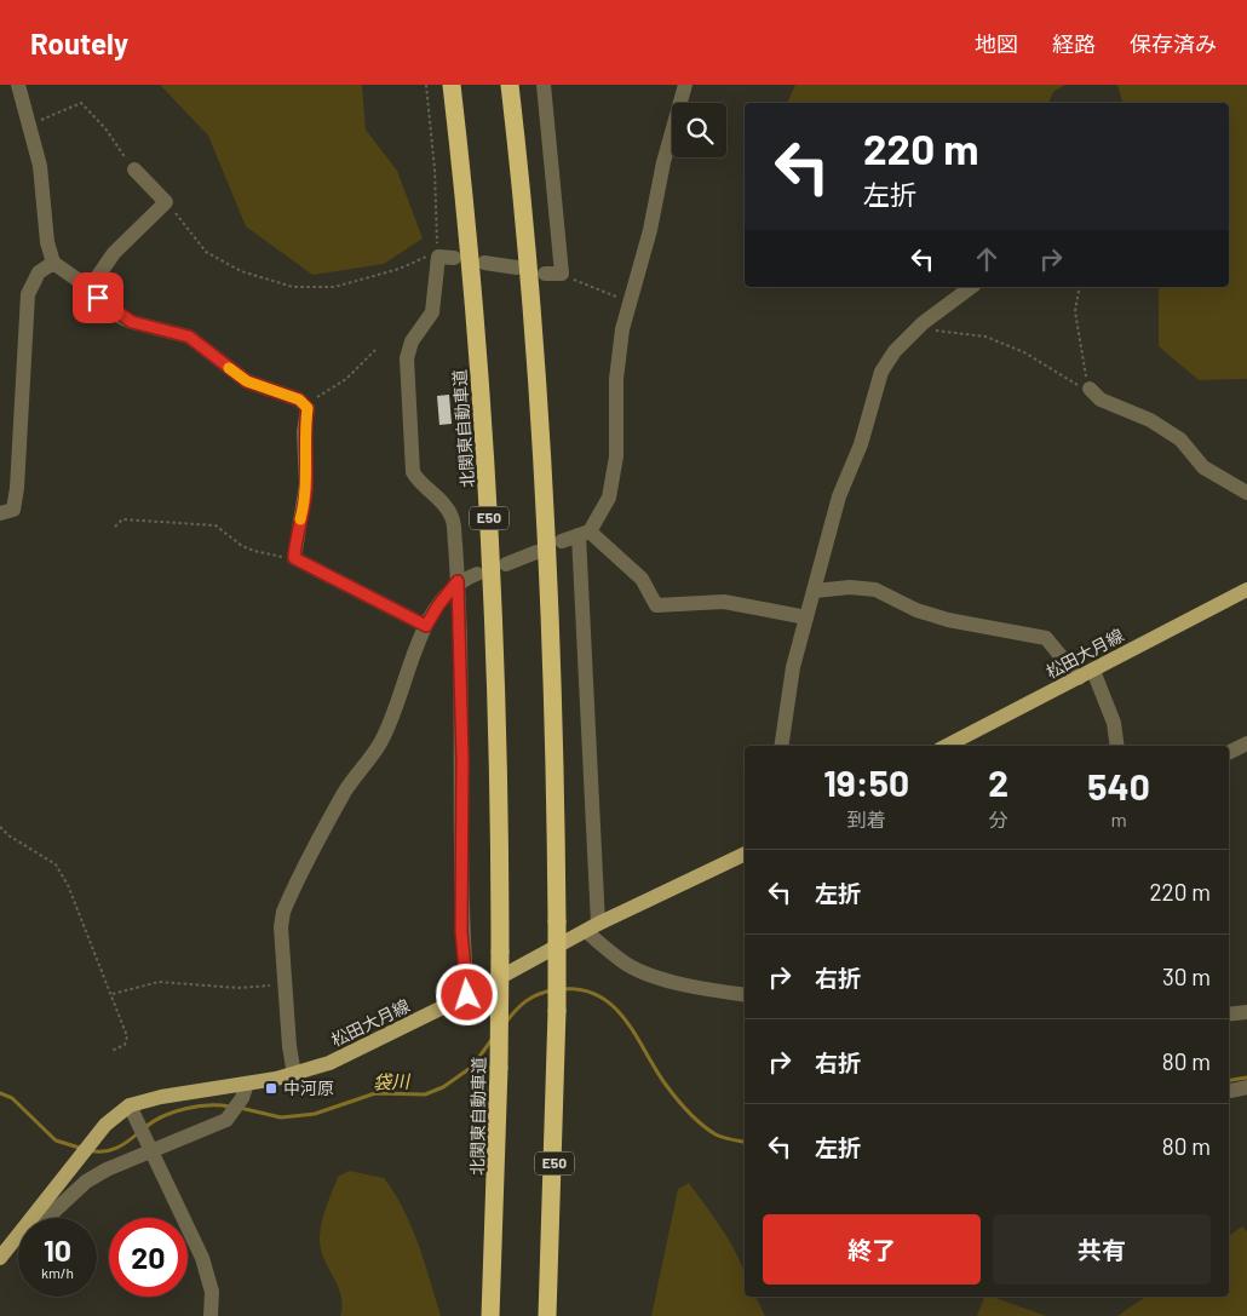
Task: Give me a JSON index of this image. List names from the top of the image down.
{
  "streets": {
    "highway": ["北関東自動車道", "E50"],
    "main road": ["松田大月線"]
  },
  "water": ["袋川"],
  "places": {
    "transit": ["中河原"]
  },
  "page": {
    "header": "Routely",
    "nav": ["地図", "経路", "保存済み"],
    "turn": ["220 m", "左折"],
    "eta": [
      "19:50",
      "到着",
      "2",
      "分",
      "540",
      "m"
    ],
    "list": [
      {
        "name": "左折",
        "value": "220 m"
      },
      {
        "name": "右折",
        "value": "30 m"
      },
      {
        "name": "右折",
        "value": "80 m"
      },
      {
        "name": "左折",
        "value": "80 m"
      }
    ],
    "buttons": ["終了", "共有"],
    "speed": "10 km/h",
    "limit": "20"
  }
}
